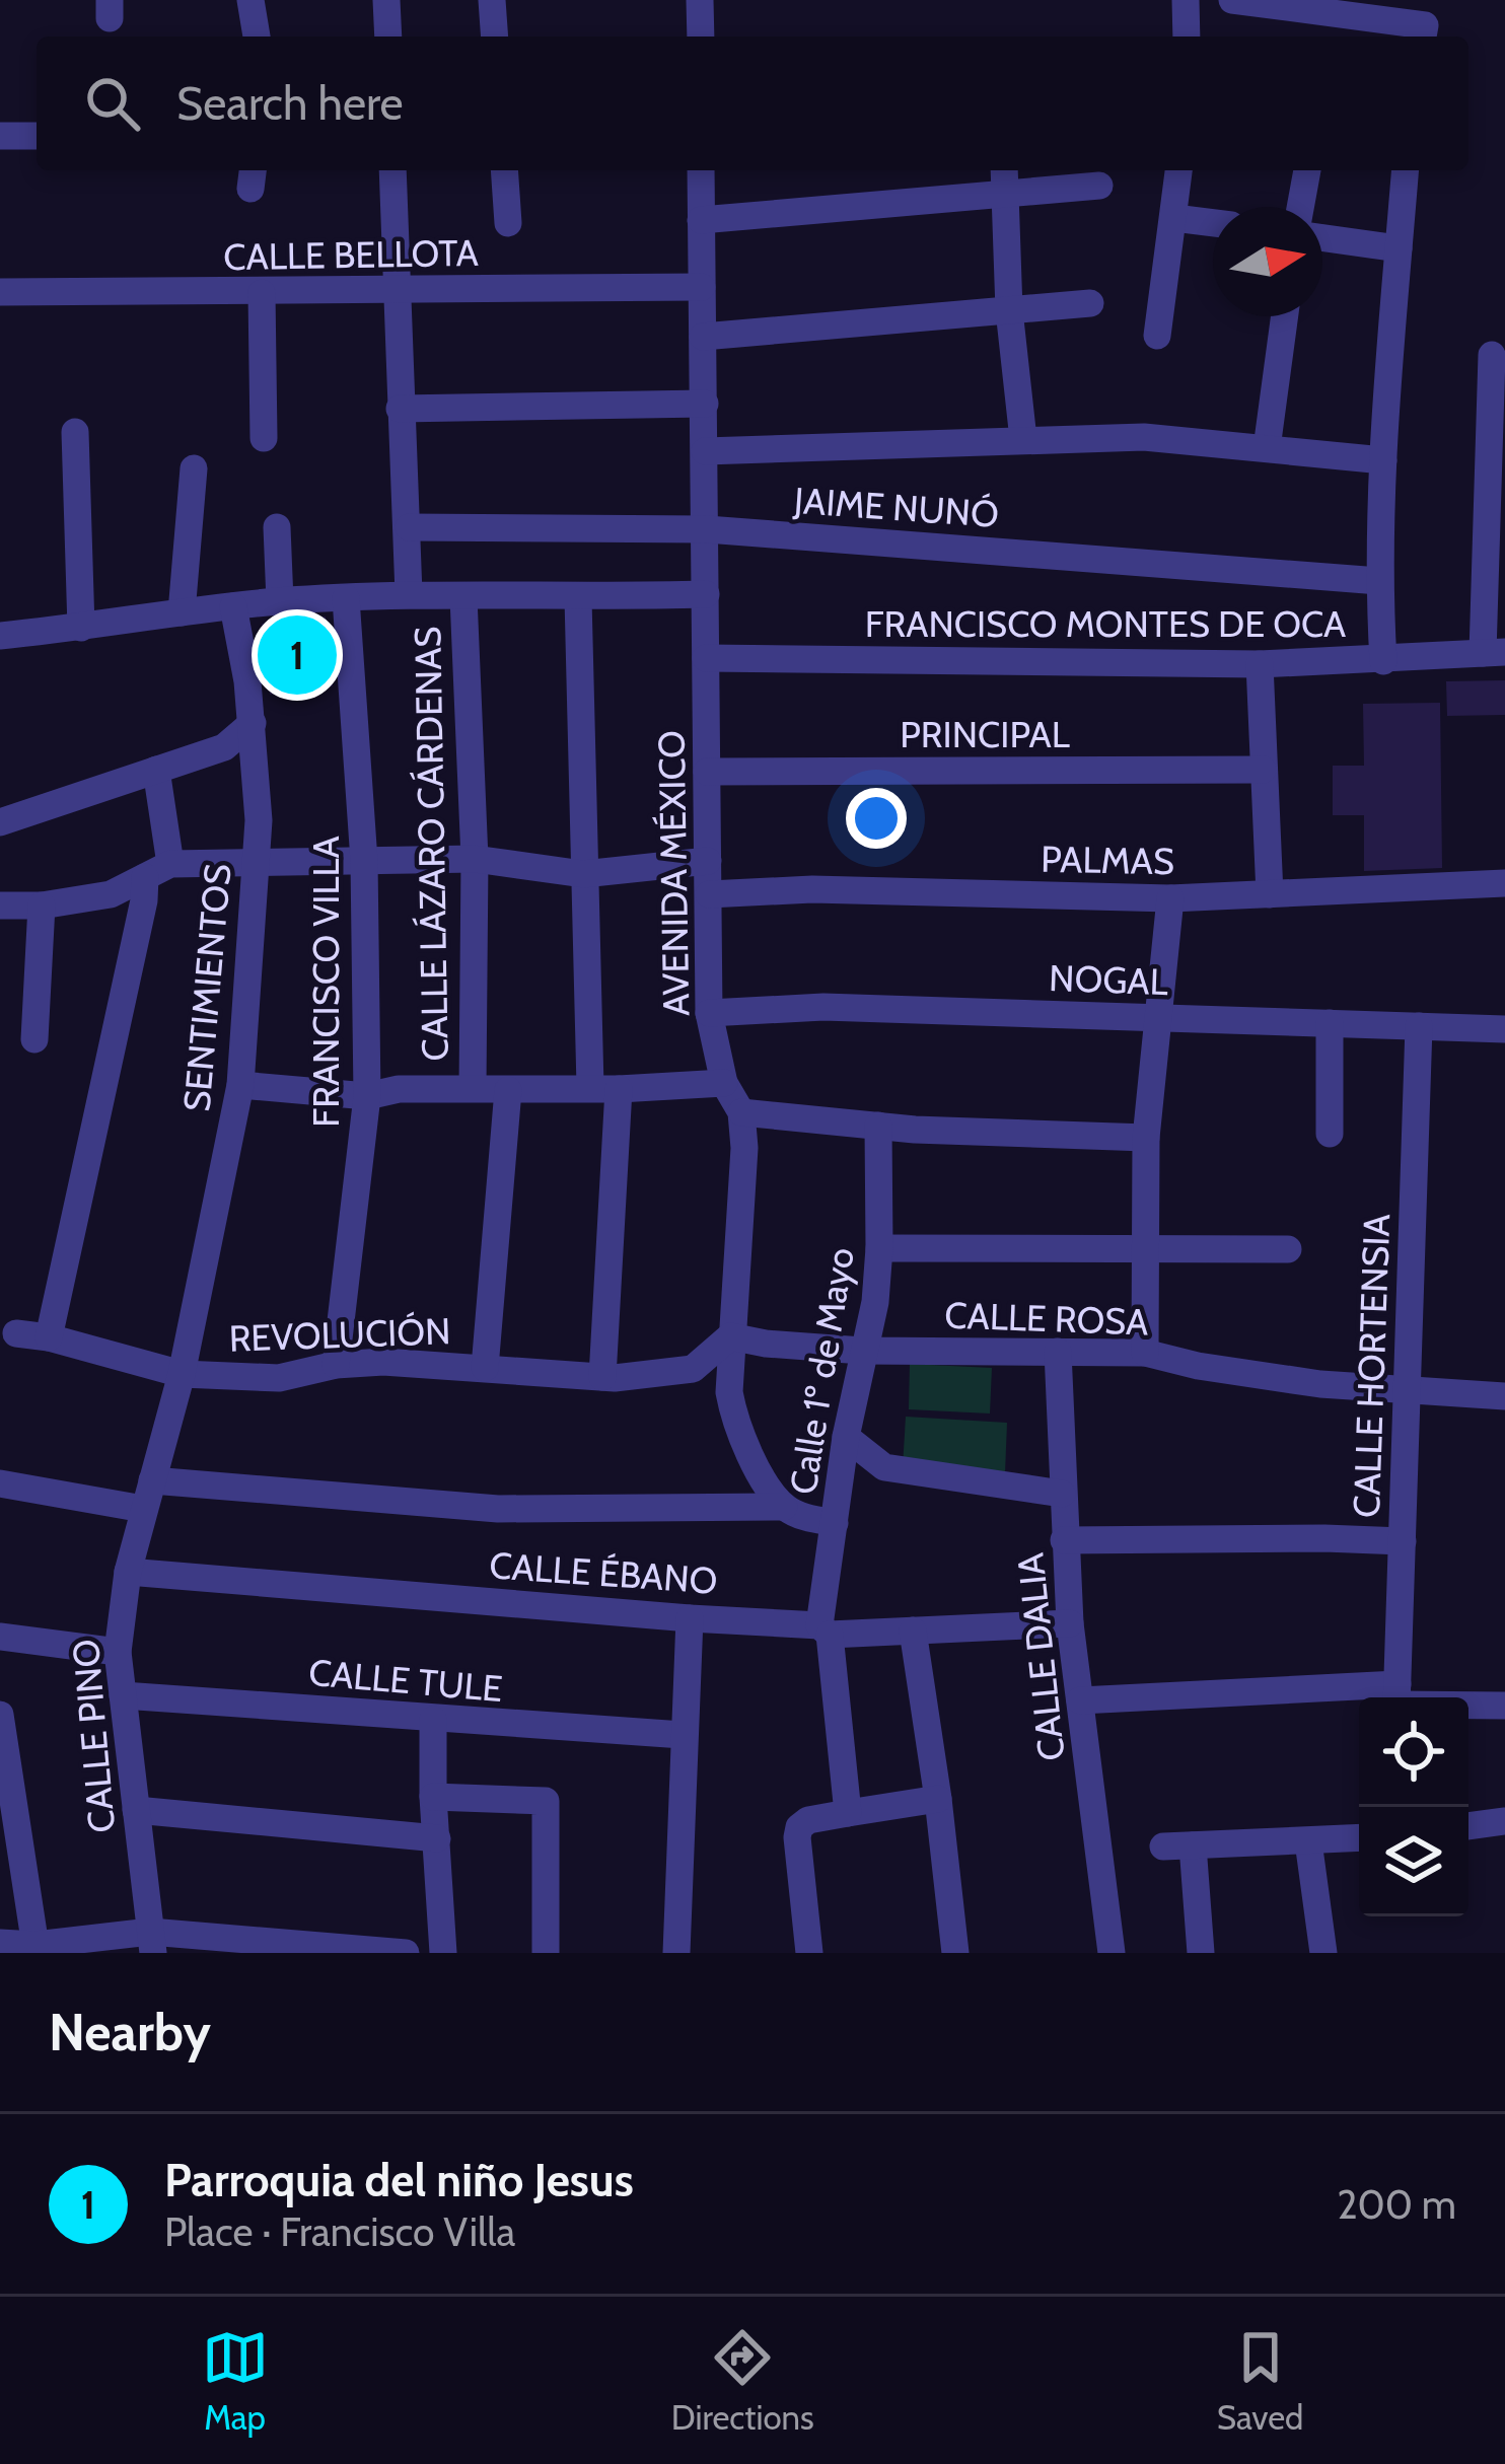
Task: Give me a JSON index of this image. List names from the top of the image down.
{
  "streets": {
    "street": [
      "CALLE BELLOTA",
      "JAIME NUNÓ",
      "FRANCISCO MONTES DE OCA",
      "PRINCIPAL",
      "CALLE LÁZARO CÁRDENAS",
      "PALMAS",
      "AVENIDA MÉXICO",
      "NOGAL",
      "FRANCISCO VILLA",
      "SENTIMIENTOS",
      "CALLE ROSA",
      "REVOLUCIÓN",
      "CALLE HORTENSIA",
      "Calle 1º de Mayo",
      "CALLE ÉBANO",
      "CALLE DALIA",
      "CALLE TULE",
      "CALLE PINO"
    ]
  },
  "crossings": [
    ["CALLE BELLOTA", "AVENIDA MÉXICO"],
    ["JAIME NUNÓ", "AVENIDA MÉXICO"],
    ["FRANCISCO MONTES DE OCA", "AVENIDA MÉXICO"],
    ["PRINCIPAL", "AVENIDA MÉXICO"],
    ["CALLE LÁZARO CÁRDENAS", "AVENIDA MÉXICO"],
    ["CALLE LÁZARO CÁRDENAS", "FRANCISCO VILLA"],
    ["CALLE LÁZARO CÁRDENAS", "SENTIMIENTOS"],
    ["PALMAS", "AVENIDA MÉXICO"],
    ["AVENIDA MÉXICO", "NOGAL"],
    ["AVENIDA MÉXICO", "CALLE ROSA"],
    ["AVENIDA MÉXICO", "REVOLUCIÓN"],
    ["NOGAL", "CALLE HORTENSIA"],
    ["FRANCISCO VILLA", "REVOLUCIÓN"],
    ["SENTIMIENTOS", "REVOLUCIÓN"],
    ["SENTIMIENTOS", "CALLE PINO"],
    ["CALLE ROSA", "REVOLUCIÓN"],
    ["CALLE ROSA", "CALLE HORTENSIA"],
    ["CALLE ROSA", "Calle 1º de Mayo"],
    ["CALLE ROSA", "CALLE DALIA"],
    ["REVOLUCIÓN", "CALLE PINO"],
    ["Calle 1º de Mayo", "CALLE ÉBANO"],
    ["CALLE ÉBANO", "CALLE DALIA"],
    ["CALLE ÉBANO", "CALLE PINO"],
    ["CALLE TULE", "CALLE PINO"]
  ],
  "north": "right",
  "page": {
    "search": "Search here",
    "pins": "1",
    "heading": "Nearby",
    "list": [
      {
        "mark": "1",
        "name": "Parroquia del niño Jesus",
        "note": "Place · Francisco Villa",
        "value": "200 m"
      }
    ],
    "nav": ["Map", "Directions", "Saved"]
  }
}
